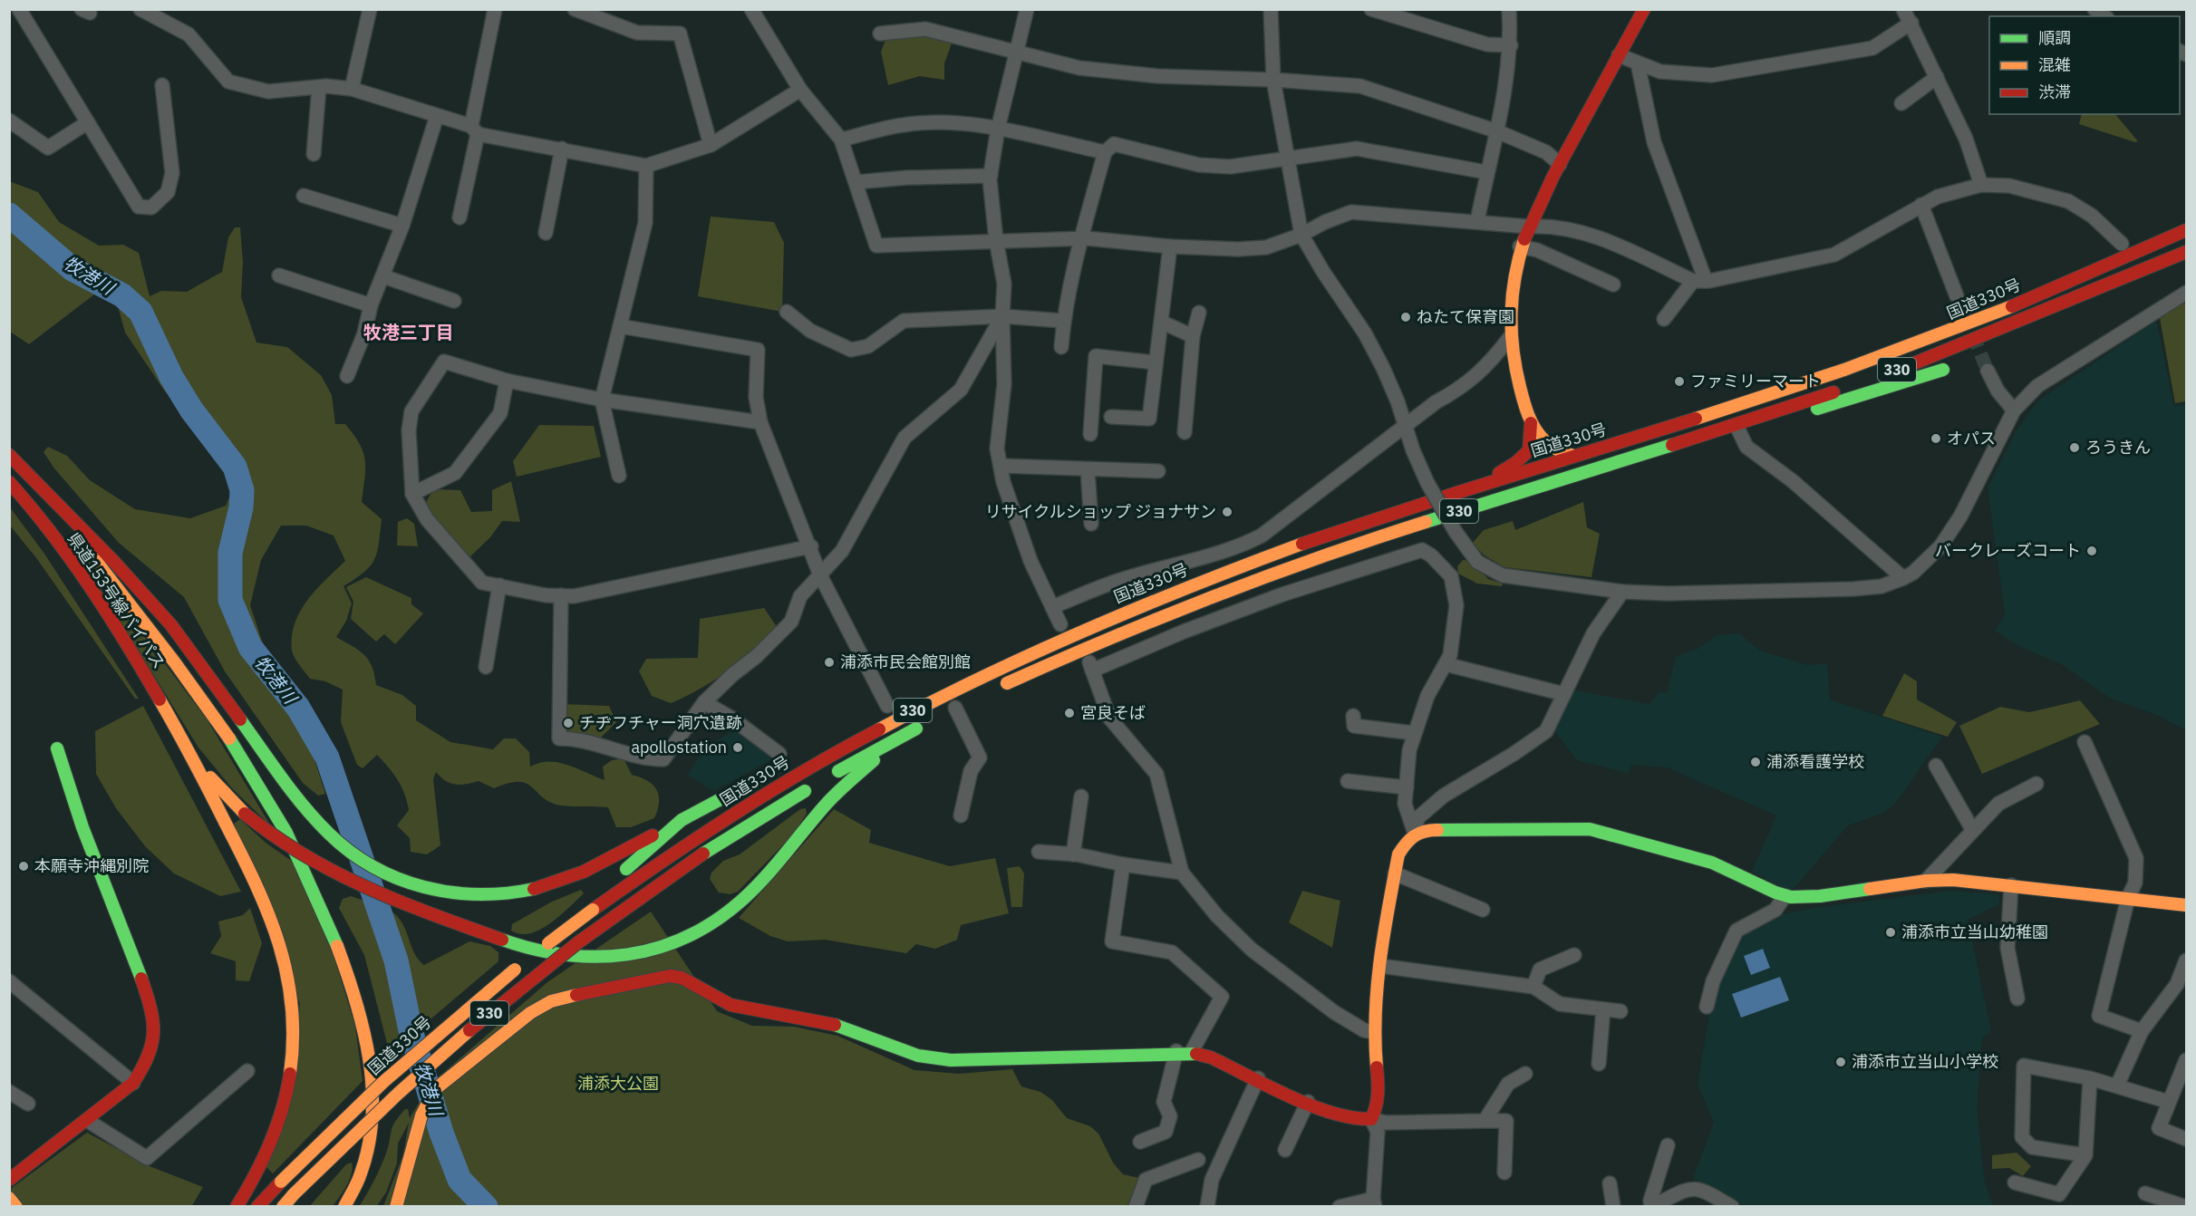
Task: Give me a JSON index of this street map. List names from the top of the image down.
{
  "streets": {
    "main road": ["国道330号", "330", "県道153号線バイパス"]
  },
  "crossings": [
    ["国道330号", "330"]
  ],
  "districts": ["牧港三丁目"],
  "water": ["牧港川"],
  "parks": ["浦添大公園"],
  "places": [
    "ねたて保育園",
    "ファミリーマート",
    "オパス",
    "ろうきん",
    "リサイクルショップ ジョナサン",
    "バークレーズコート",
    "浦添市民会館別館",
    "宮良そば",
    "チヂフチャー洞穴遺跡",
    "apollostation",
    "浦添看護学校",
    "本願寺沖縄別院",
    "浦添市立当山幼稚園",
    "浦添市立当山小学校"
  ],
  "legend": ["順調", "混雑", "渋滞"]
}
